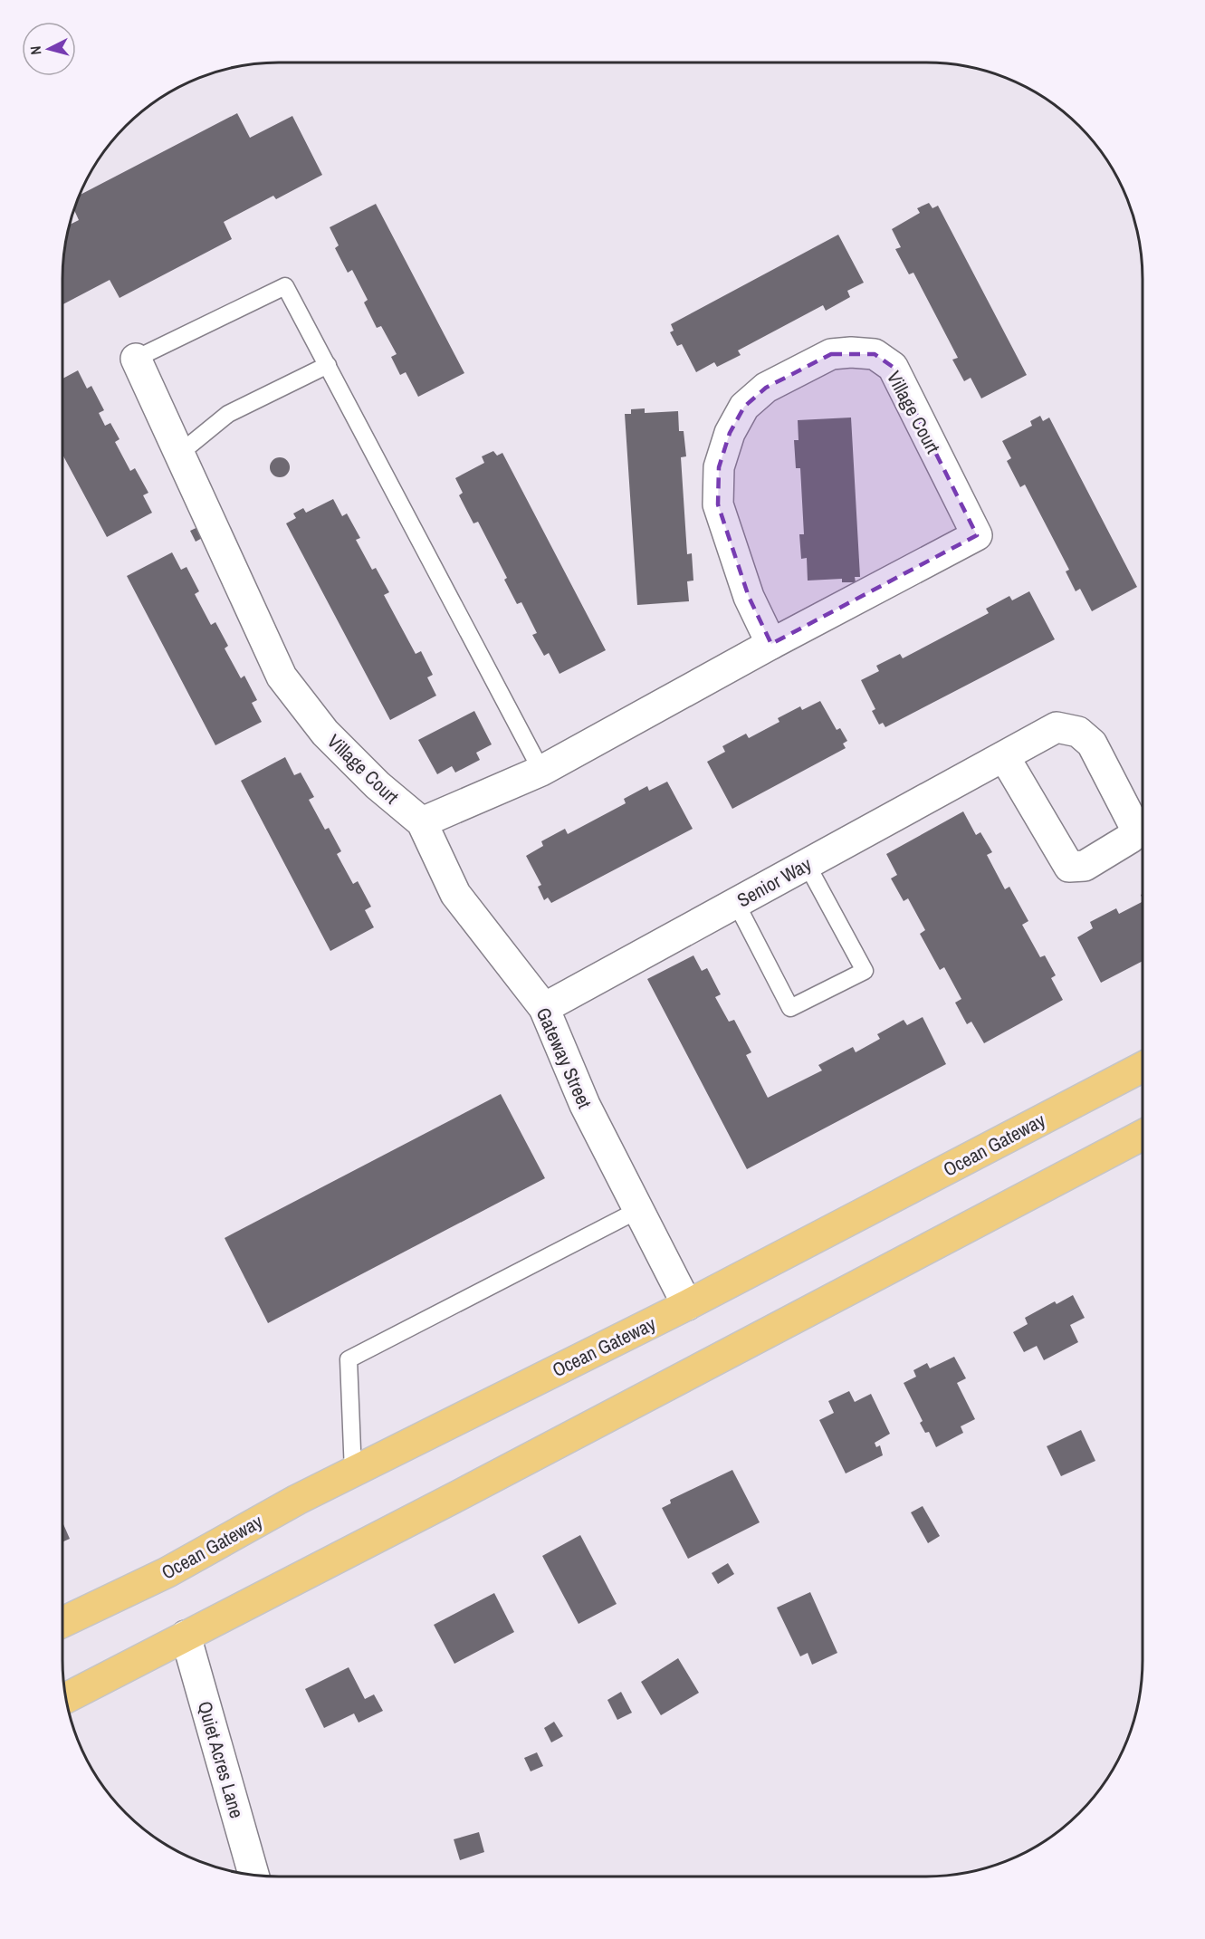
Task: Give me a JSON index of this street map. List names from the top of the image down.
{
  "streets": {
    "main road": ["Ocean Gateway"],
    "street": [
      "Village Court",
      "Senior Way",
      "Gateway Street",
      "Quiet Acres Lane"
    ]
  },
  "crossings": [
    ["Village Court", "Gateway Street"],
    ["Senior Way", "Gateway Street"],
    ["Gateway Street", "Ocean Gateway"]
  ],
  "north": "left"
}
